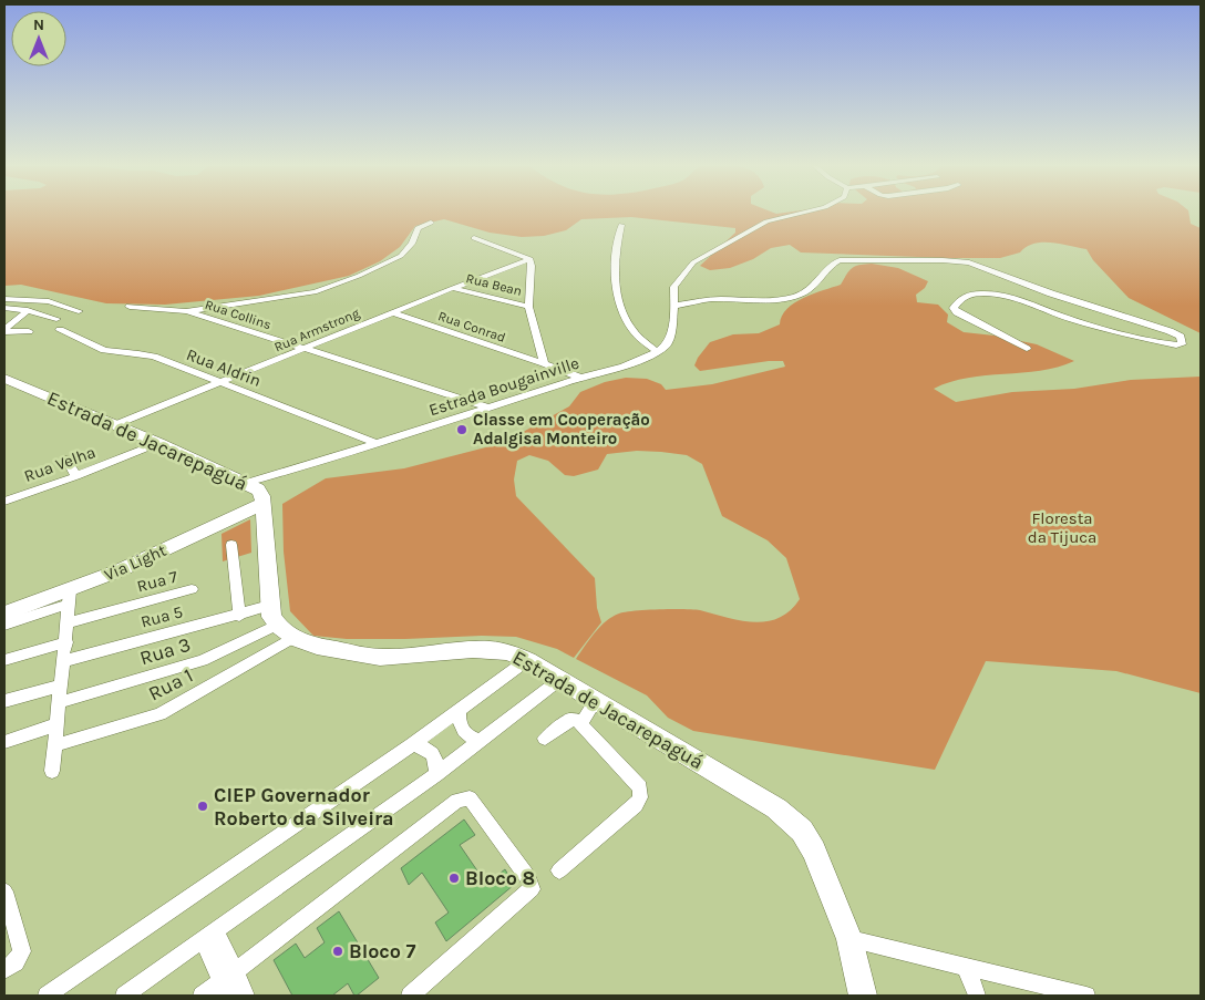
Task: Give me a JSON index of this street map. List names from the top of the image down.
{
  "streets": {
    "street": [
      "Rua Bean",
      "Rua Collins",
      "Rua Conrad",
      "Rua Armstrong",
      "Rua Aldrin",
      "Estrada Bougainville",
      "Estrada de Jacarepaguá",
      "Rua Velha",
      "Via Light",
      "Rua 7",
      "Rua 5",
      "Rua 3",
      "Rua 1"
    ]
  },
  "crossings": [
    ["Rua Bean", "Rua Armstrong"],
    ["Rua Collins", "Rua Armstrong"],
    ["Rua Collins", "Estrada Bougainville"],
    ["Rua Conrad", "Rua Armstrong"],
    ["Rua Conrad", "Estrada Bougainville"],
    ["Rua Armstrong", "Rua Aldrin"],
    ["Rua Armstrong", "Estrada de Jacarepaguá"],
    ["Rua Aldrin", "Estrada Bougainville"],
    ["Estrada Bougainville", "Estrada de Jacarepaguá"],
    ["Estrada de Jacarepaguá", "Rua Velha"],
    ["Estrada de Jacarepaguá", "Via Light"],
    ["Estrada de Jacarepaguá", "Rua 5"],
    ["Estrada de Jacarepaguá", "Rua 3"],
    ["Estrada de Jacarepaguá", "Rua 1"],
    ["Rua 5", "Rua 3"]
  ],
  "parks": ["Floresta da Tijuca"],
  "places": [
    "Classe em Cooperação Adalgisa Monteiro",
    "CIEP Governador Roberto da Silveira",
    "Bloco 8",
    "Bloco 7"
  ],
  "north": "top"
}
